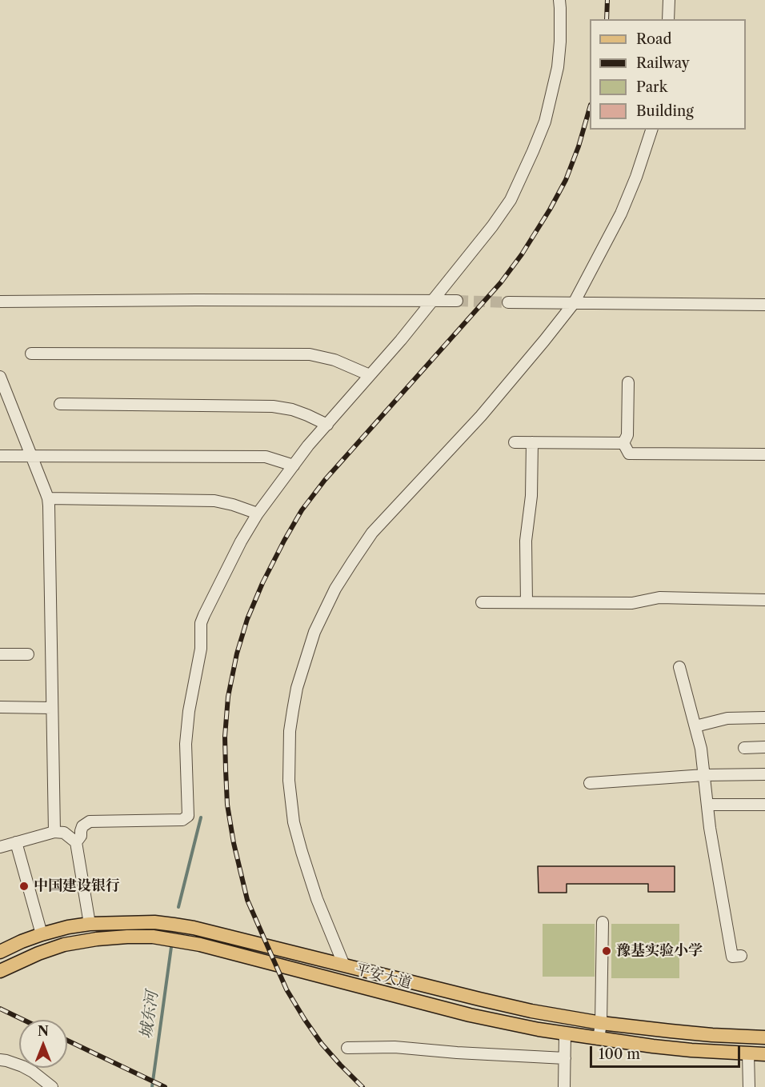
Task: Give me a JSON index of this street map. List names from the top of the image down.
{
  "streets": {
    "main road": ["平安大道"]
  },
  "water": ["城东河"],
  "places": ["中国建设银行", "豫基实验小学"],
  "legend": [
    "Road",
    "Railway",
    "Park",
    "Building"
  ],
  "scale_bar": "100 m",
  "north": "top"
}
